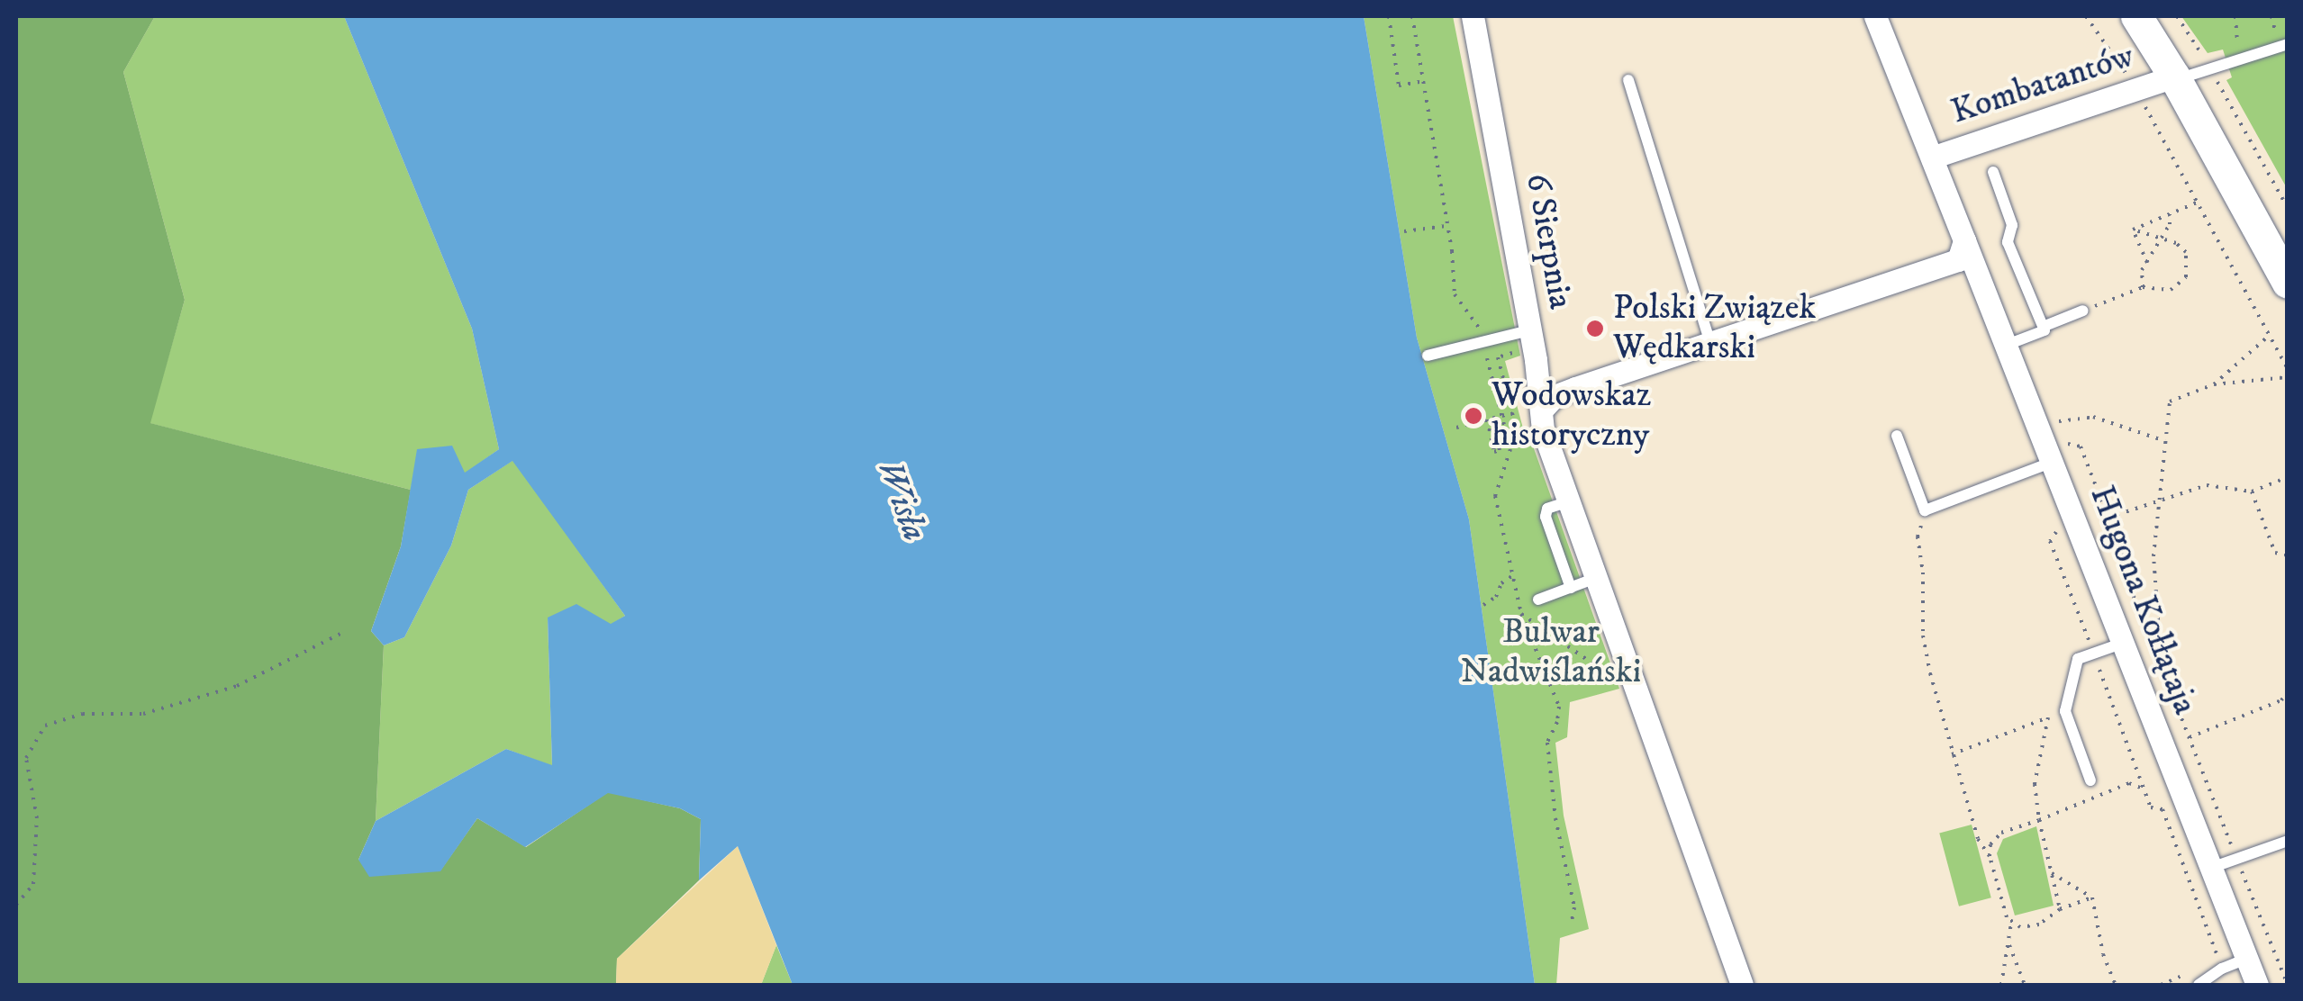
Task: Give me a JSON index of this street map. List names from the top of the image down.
{
  "streets": {
    "street": ["Kombatantów", "6 Sierpnia", "Hugona Kołłątaja"]
  },
  "crossings": [
    ["Kombatantów", "Hugona Kołłątaja"]
  ],
  "water": ["Wisła"],
  "parks": ["Bulwar Nadwiślański"],
  "places": ["Polski Związek Wędkarski", "Wodowskaz historyczny"]
}
